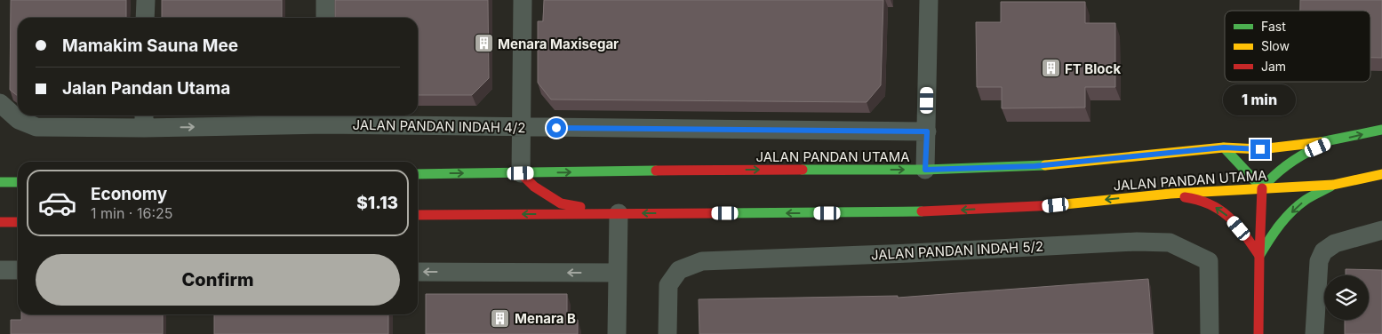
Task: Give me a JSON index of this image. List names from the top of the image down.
{
  "streets": {
    "main road": ["JALAN PANDAN UTAMA"],
    "street": ["JALAN PANDAN INDAH 4/2", "JALAN PANDAN INDAH 5/2"]
  },
  "places": {
    "building": ["Menara Maxisegar", "FT Block", "Menara B"]
  },
  "legend": ["Fast", "Slow", "Jam"],
  "page": {
    "banner": ["Mamakim Sauna Mee", "Jalan Pandan Utama"],
    "bubble": "1 min",
    "list": [
      {
        "name": "Economy",
        "note": "1 min · 16:25",
        "value": "$1.13"
      }
    ],
    "buttons": "Confirm"
  }
}
